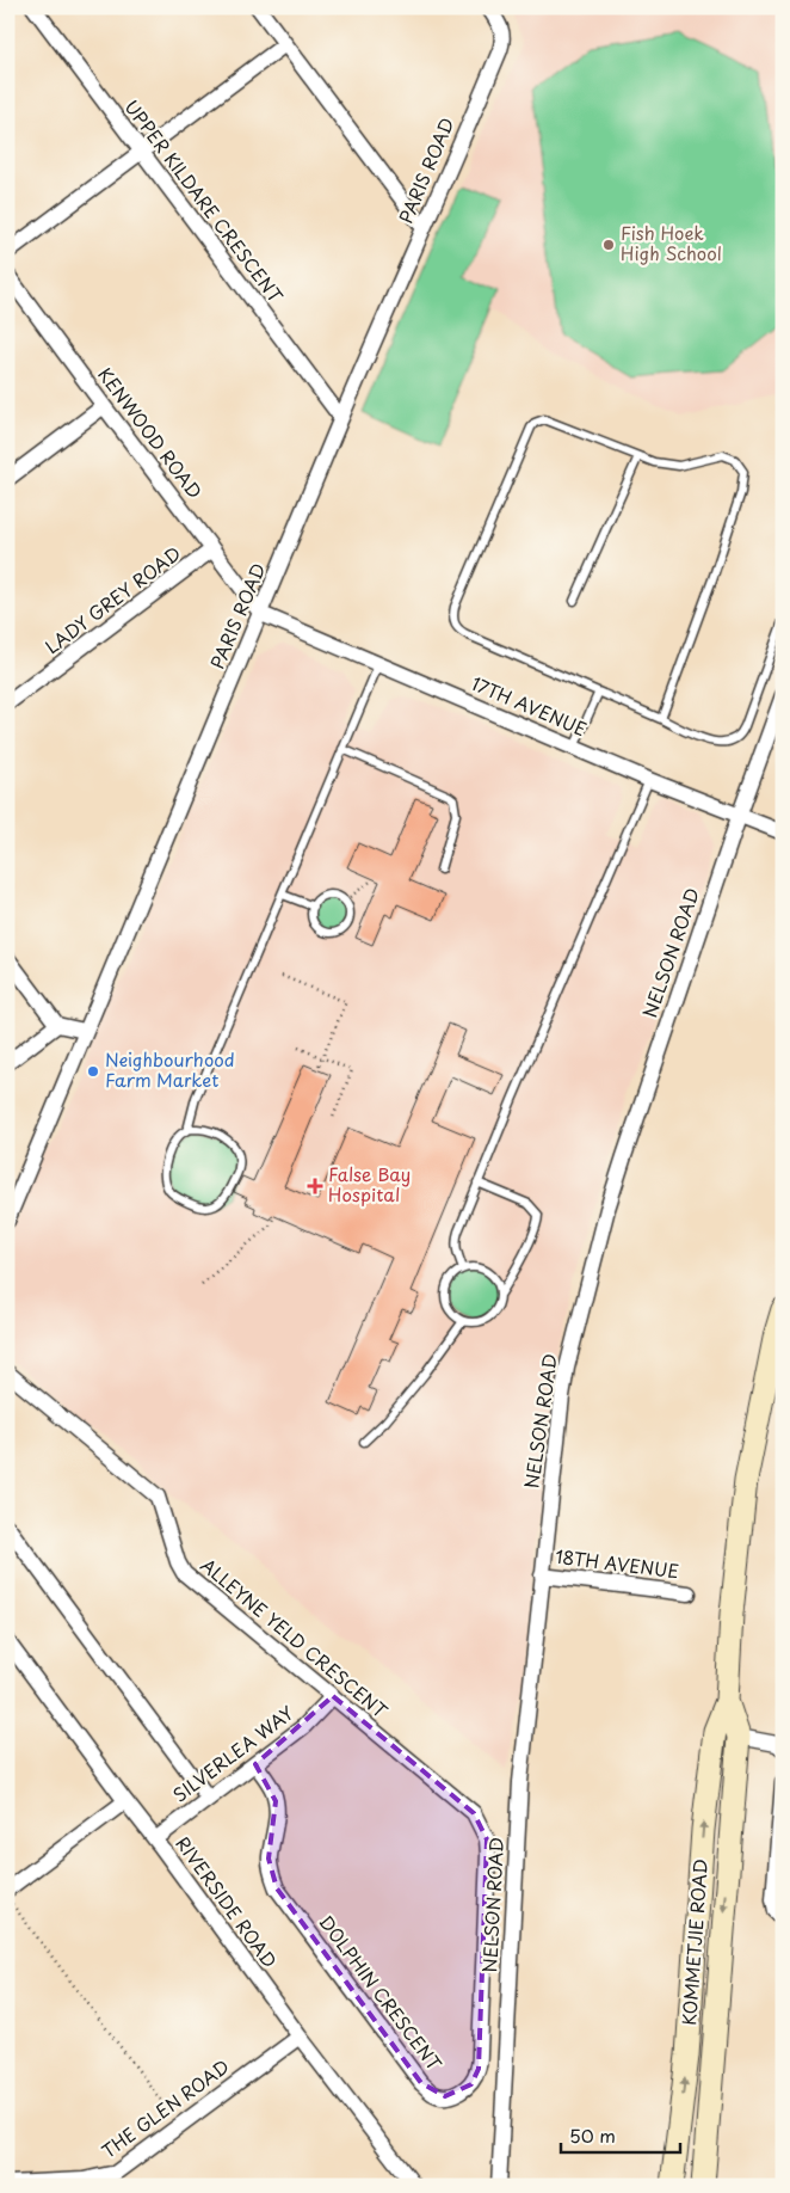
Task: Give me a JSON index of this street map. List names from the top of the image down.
{
  "streets": {
    "main road": ["KOMMETJIE ROAD"],
    "street": [
      "PARIS ROAD",
      "UPPER KILDARE CRESCENT",
      "KENWOOD ROAD",
      "LADY GREY ROAD",
      "17TH AVENUE",
      "NELSON ROAD",
      "18TH AVENUE",
      "ALLEYNE YELD CRESCENT",
      "SILVERLEA WAY",
      "RIVERSIDE ROAD",
      "DOLPHIN CRESCENT",
      "THE GLEN ROAD"
    ]
  },
  "crossings": [
    ["PARIS ROAD", "UPPER KILDARE CRESCENT"],
    ["PARIS ROAD", "KENWOOD ROAD"],
    ["PARIS ROAD", "17TH AVENUE"],
    ["KENWOOD ROAD", "LADY GREY ROAD"],
    ["KENWOOD ROAD", "17TH AVENUE"],
    ["17TH AVENUE", "NELSON ROAD"],
    ["NELSON ROAD", "18TH AVENUE"],
    ["ALLEYNE YELD CRESCENT", "SILVERLEA WAY"],
    ["ALLEYNE YELD CRESCENT", "DOLPHIN CRESCENT"],
    ["SILVERLEA WAY", "RIVERSIDE ROAD"],
    ["SILVERLEA WAY", "DOLPHIN CRESCENT"],
    ["RIVERSIDE ROAD", "THE GLEN ROAD"]
  ],
  "places": {
    "other": ["Fish Hoek High School", "Neighbourhood Farm Market"],
    "health": ["False Bay Hospital"]
  },
  "scale_bar": "50 m"
}
